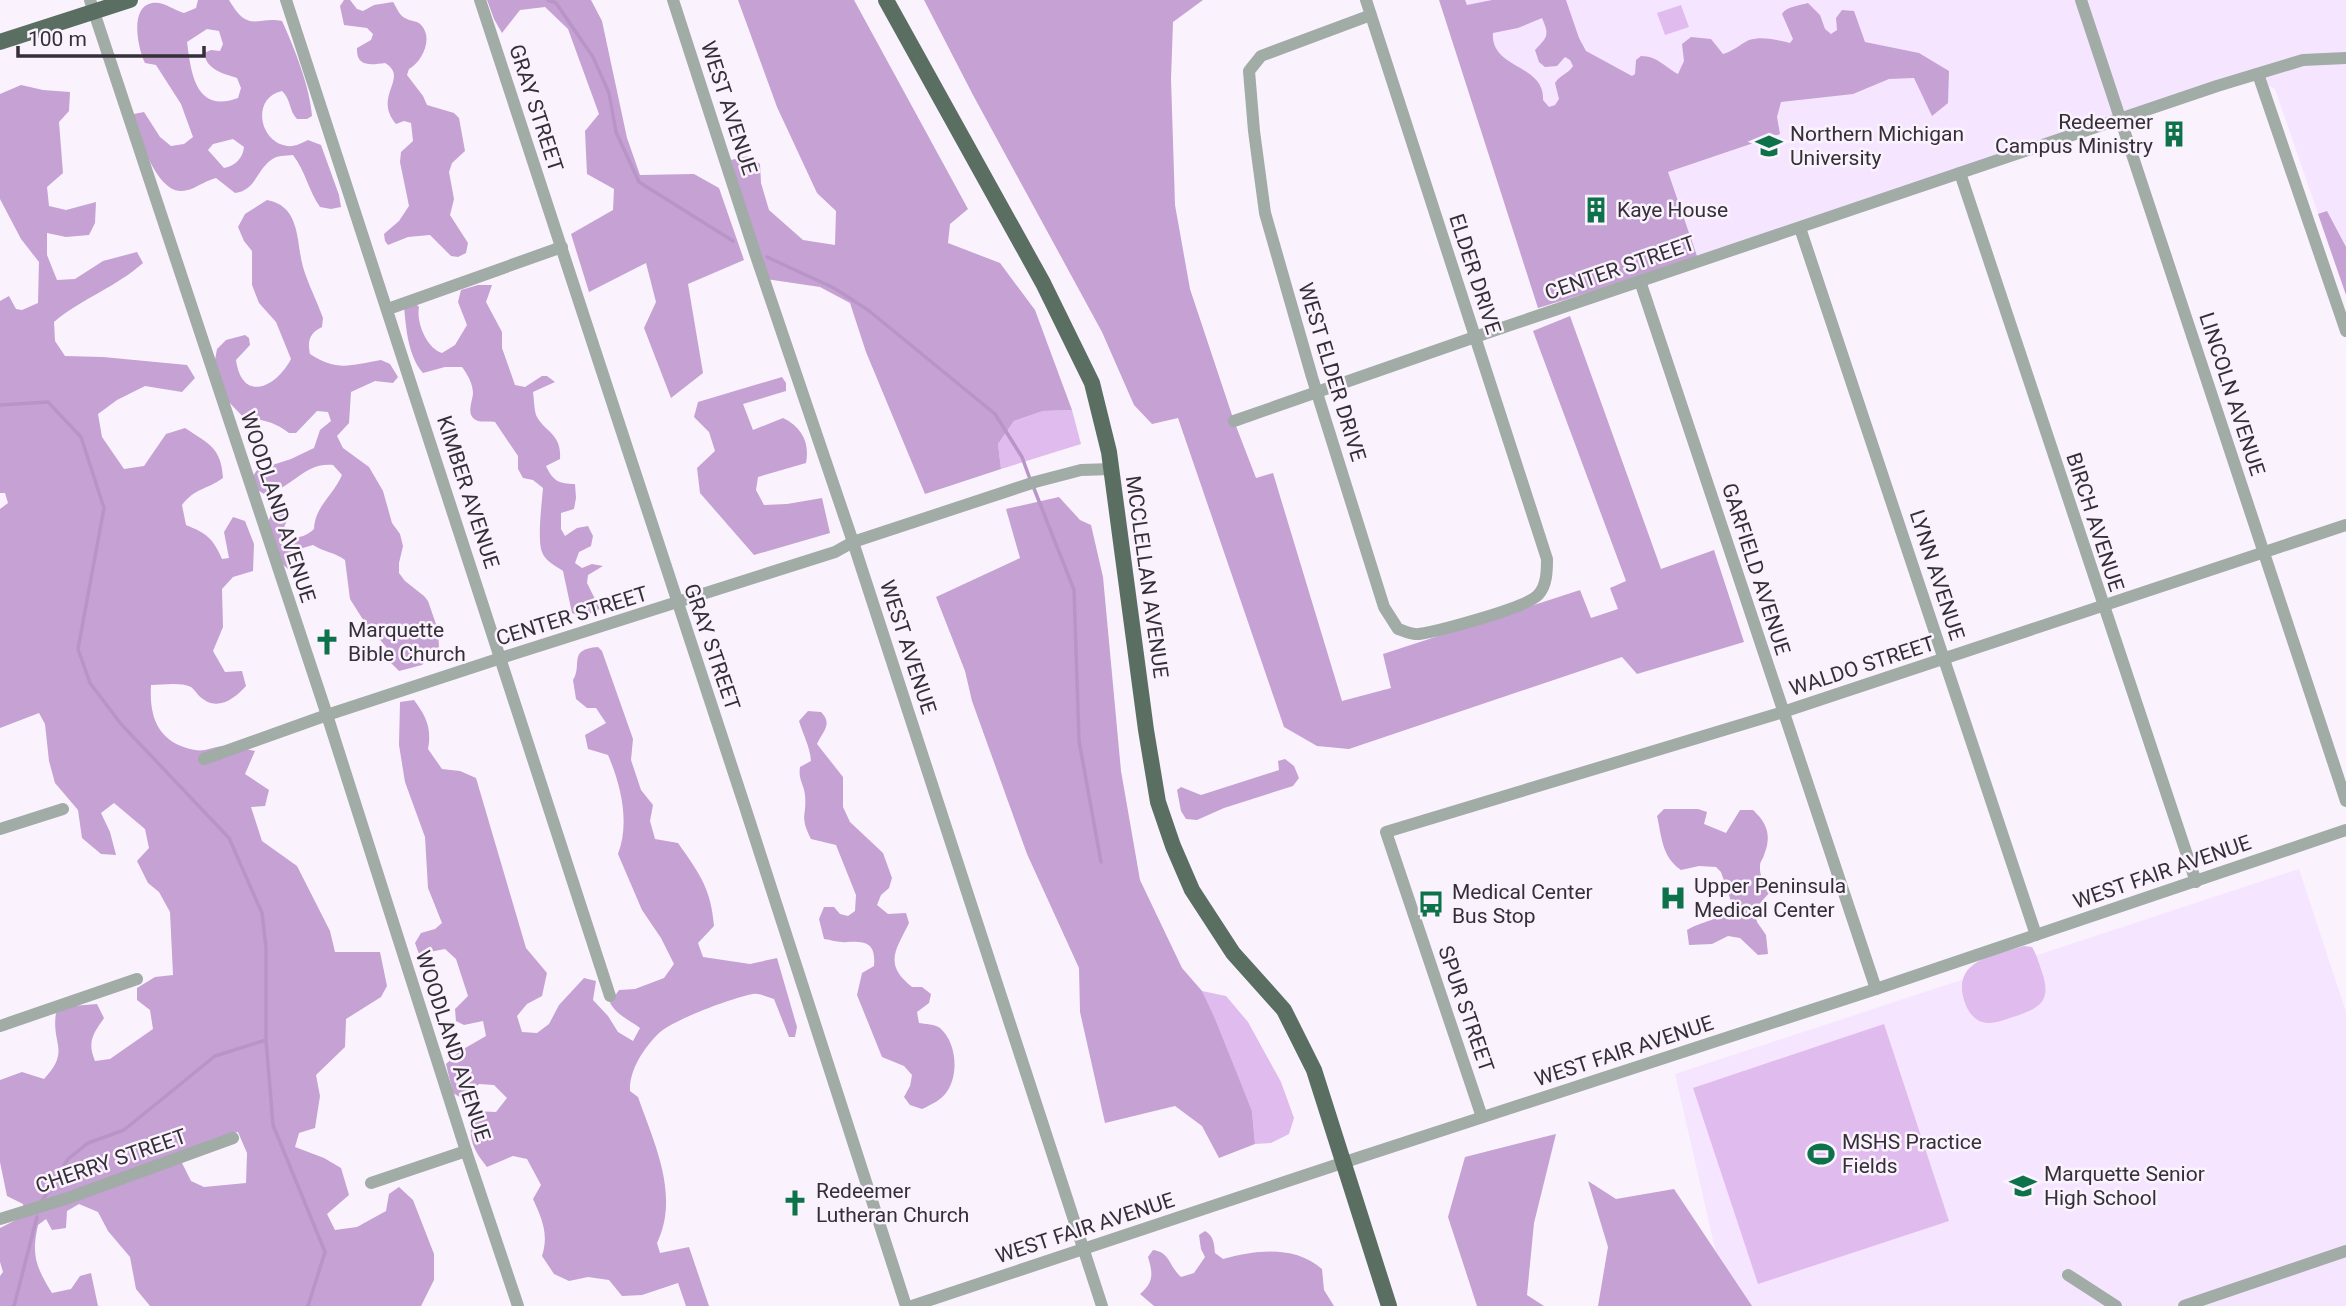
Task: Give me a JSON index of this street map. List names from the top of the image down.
{
  "streets": {
    "main road": ["MCCLELLAN AVENUE"],
    "street": [
      "GRAY STREET",
      "WEST AVENUE",
      "CENTER STREET",
      "ELDER DRIVE",
      "WEST ELDER DRIVE",
      "LINCOLN AVENUE",
      "KIMBER AVENUE",
      "WOODLAND AVENUE",
      "BIRCH AVENUE",
      "GARFIELD AVENUE",
      "LYNN AVENUE",
      "WALDO STREET",
      "WEST FAIR AVENUE",
      "SPUR STREET",
      "CHERRY STREET"
    ]
  },
  "crossings": [
    ["GRAY STREET", "CENTER STREET"],
    ["WEST AVENUE", "CENTER STREET"],
    ["WEST AVENUE", "WEST FAIR AVENUE"],
    ["CENTER STREET", "ELDER DRIVE"],
    ["CENTER STREET", "WEST ELDER DRIVE"],
    ["CENTER STREET", "LINCOLN AVENUE"],
    ["CENTER STREET", "KIMBER AVENUE"],
    ["CENTER STREET", "WOODLAND AVENUE"],
    ["CENTER STREET", "BIRCH AVENUE"],
    ["CENTER STREET", "GARFIELD AVENUE"],
    ["CENTER STREET", "LYNN AVENUE"],
    ["CENTER STREET", "MCCLELLAN AVENUE"],
    ["ELDER DRIVE", "WEST ELDER DRIVE"],
    ["LINCOLN AVENUE", "WALDO STREET"],
    ["BIRCH AVENUE", "WALDO STREET"],
    ["BIRCH AVENUE", "WEST FAIR AVENUE"],
    ["GARFIELD AVENUE", "WALDO STREET"],
    ["GARFIELD AVENUE", "WEST FAIR AVENUE"],
    ["LYNN AVENUE", "WALDO STREET"],
    ["LYNN AVENUE", "WEST FAIR AVENUE"],
    ["MCCLELLAN AVENUE", "WEST FAIR AVENUE"],
    ["WALDO STREET", "SPUR STREET"],
    ["WEST FAIR AVENUE", "SPUR STREET"]
  ],
  "places": {
    "building": ["Redeemer Campus Ministry", "Kaye House"],
    "school or university": ["Northern Michigan University", "Marquette Senior High School"],
    "church": ["Marquette Bible Church", "Redeemer Lutheran Church"],
    "hospital": ["Upper Peninsula Medical Center"],
    "bus stop": ["Medical Center Bus Stop"],
    "sports": ["MSHS Practice Fields"]
  },
  "scale_bar": "100 m"
}
